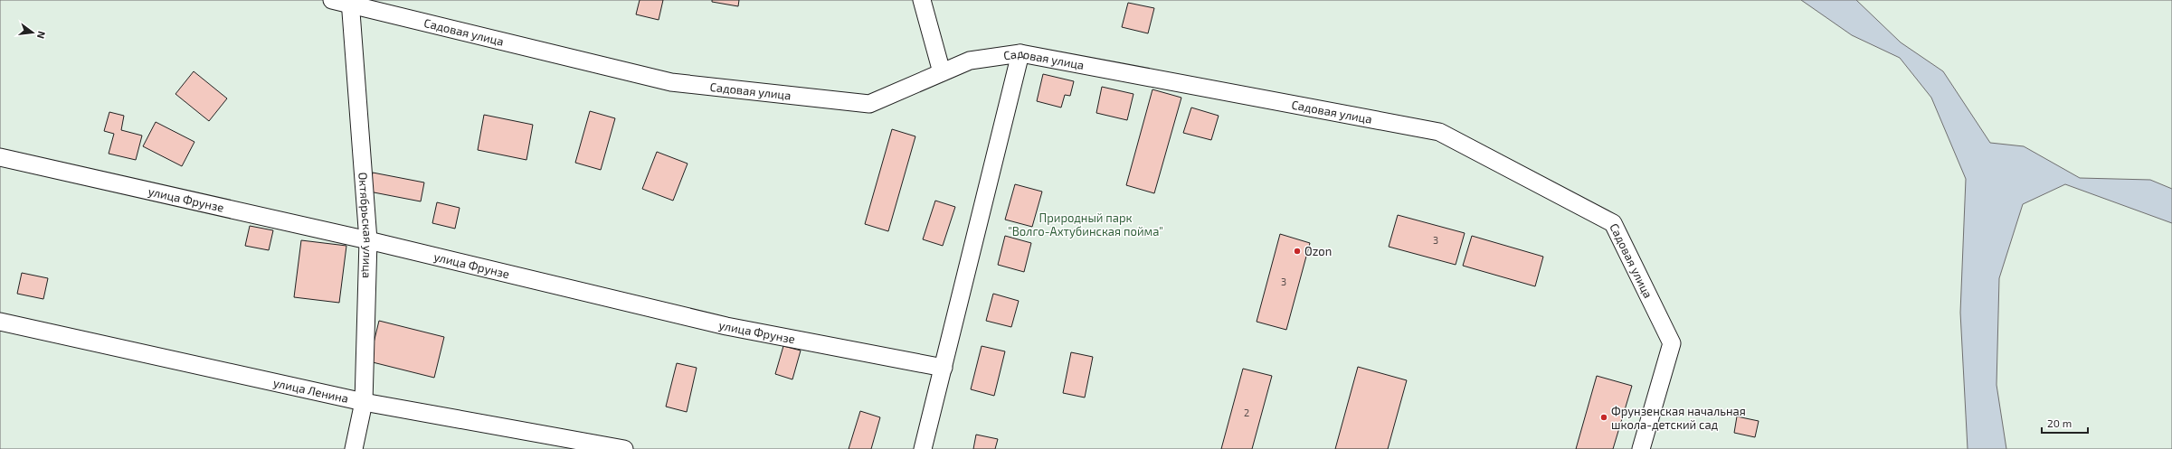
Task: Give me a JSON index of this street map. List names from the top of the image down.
{
  "streets": {
    "street": [
      "Садовая улица",
      "улица Фрунзе",
      "Октябрьская улица",
      "улица Ленина"
    ]
  },
  "crossings": [
    ["Садовая улица", "Октябрьская улица"],
    ["улица Фрунзе", "Октябрьская улица"],
    ["Октябрьская улица", "улица Ленина"]
  ],
  "parks": ["Природный парк \"Волго-Ахтубинская пойма\""],
  "places": ["Ozon", "Фрунзенская начальная школа-детский сад"],
  "house_numbers": ["3", "3", "2"],
  "scale_bar": "20 m",
  "north": "right"
}
